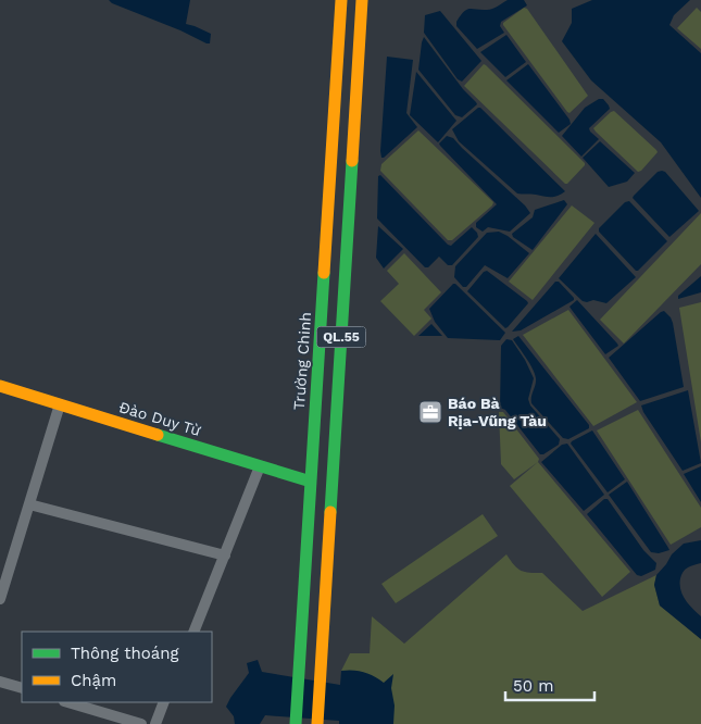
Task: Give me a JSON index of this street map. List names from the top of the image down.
{
  "streets": {
    "main road": ["QL.55", "Trường Chinh", "Đào Duy Từ"]
  },
  "crossings": [
    ["QL.55", "Đào Duy Từ"],
    ["Trường Chinh", "Đào Duy Từ"]
  ],
  "places": {
    "office": ["Báo Bà Rịa-Vũng Tàu"]
  },
  "legend": ["Thông thoáng", "Chậm"],
  "scale_bar": "50 m"
}
